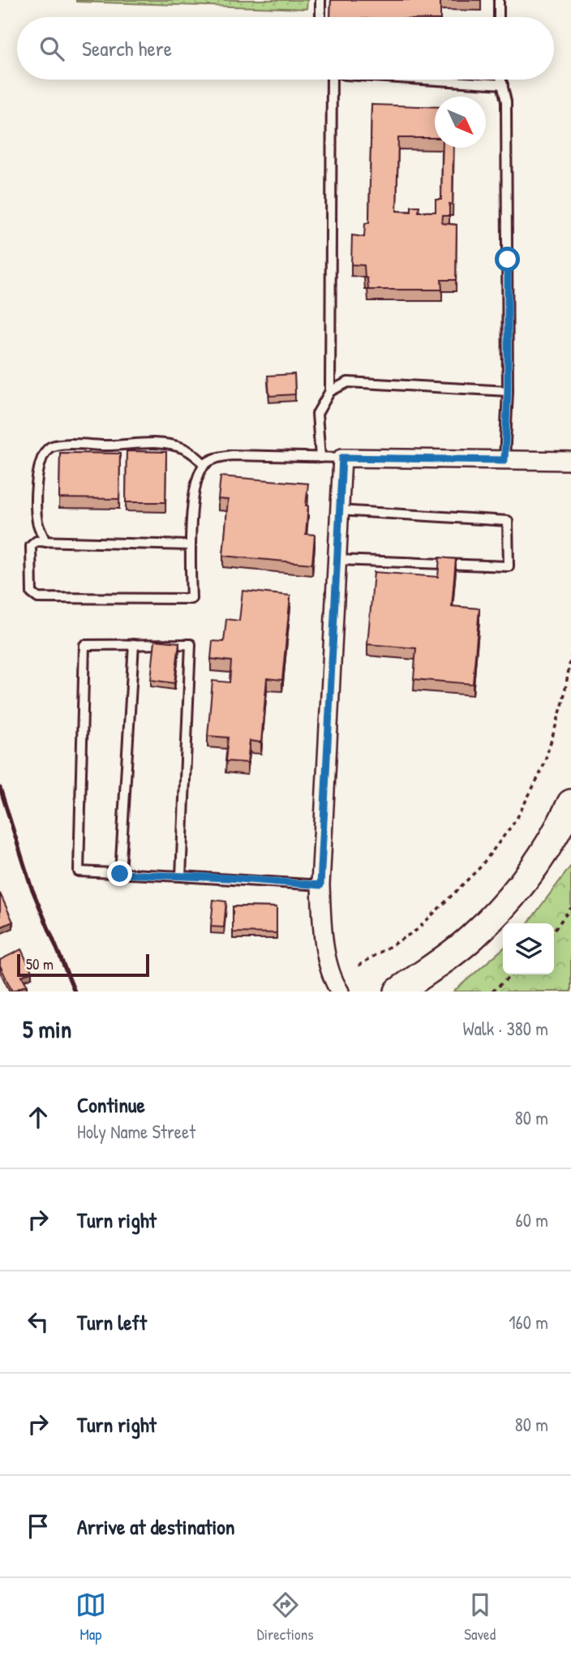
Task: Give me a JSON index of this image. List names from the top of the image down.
{
  "scale_bar": "50 m",
  "north": "bottom right",
  "page": {
    "search": "Search here",
    "scale": "50 m",
    "heading": ["5 min", "Walk · 380 m"],
    "list": [
      ["Continue", "Holy Name Street", "80 m"],
      ["Turn right", "60 m"],
      ["Turn left", "160 m"],
      ["Turn right", "80 m"],
      "Arrive at destination"
    ],
    "nav": ["Map", "Directions", "Saved"]
  }
}
